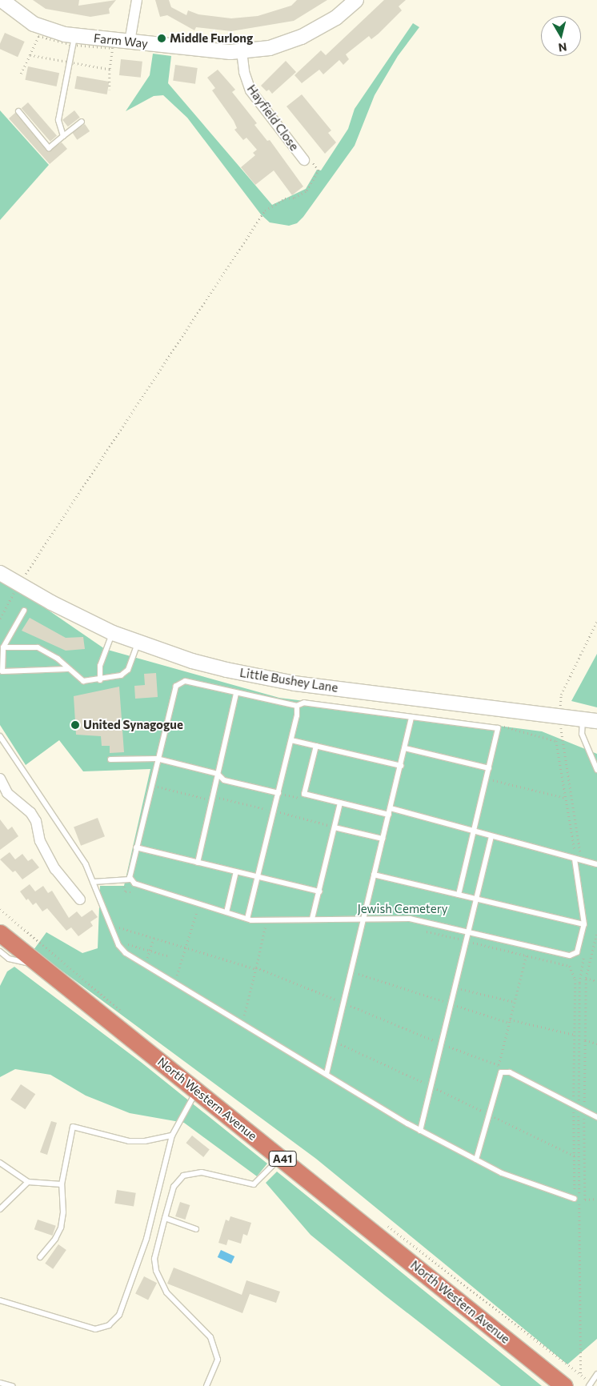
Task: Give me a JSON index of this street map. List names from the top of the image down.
{
  "streets": {
    "highway": ["North Western Avenue", "A41"],
    "street": ["Farm Way", "Hayfield Close", "Little Bushey Lane"]
  },
  "crossings": [
    ["Farm Way", "Hayfield Close"]
  ],
  "parks": ["Jewish Cemetery"],
  "places": ["Middle Furlong", "United Synagogue"],
  "north": "bottom"
}
